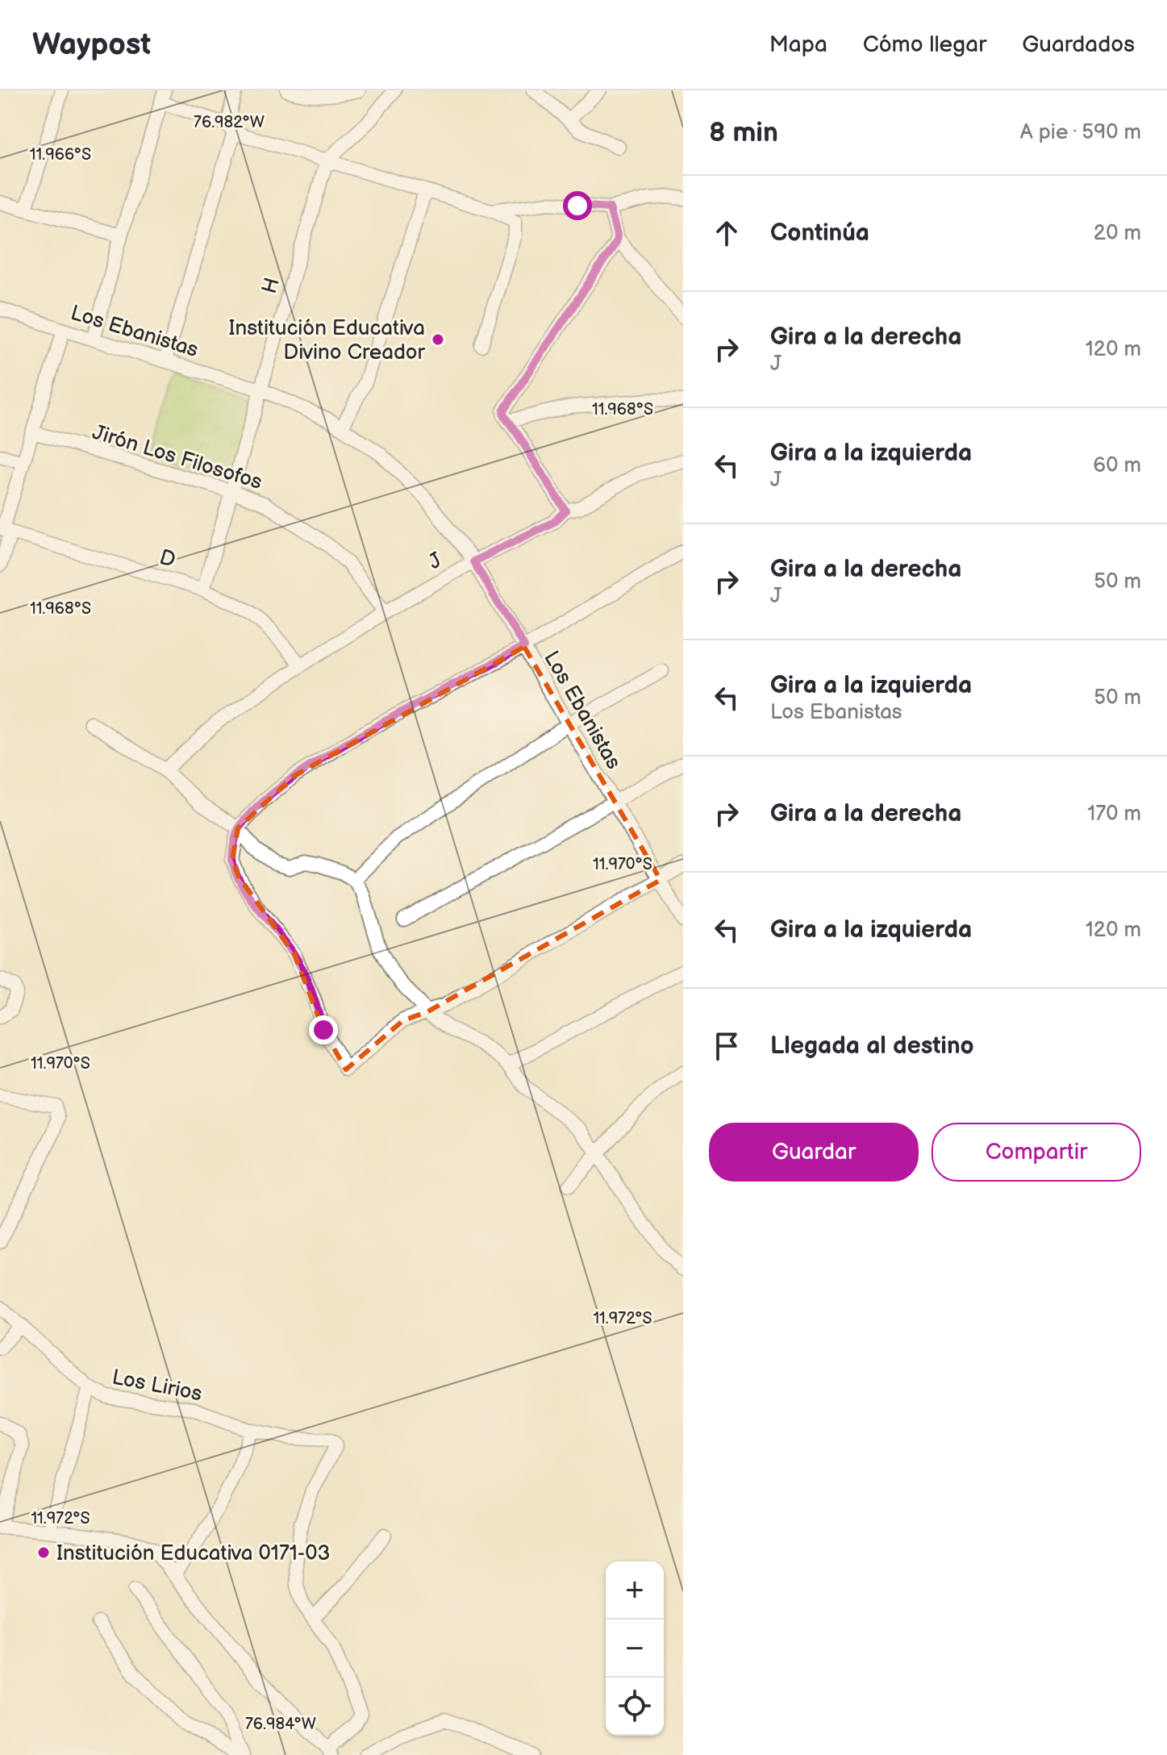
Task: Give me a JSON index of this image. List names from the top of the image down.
{
  "streets": {
    "street": [
      "H",
      "Los Ebanistas",
      "Jirón Los Filosofos",
      "D",
      "J",
      "Los Lirios"
    ]
  },
  "crossings": [
    ["H", "Los Ebanistas"],
    ["H", "Jirón Los Filosofos"],
    ["H", "D"],
    ["Los Ebanistas", "J"],
    ["Jirón Los Filosofos", "J"],
    ["D", "J"]
  ],
  "places": ["Institución Educativa Divino Creador", "Institución Educativa 0171-03"],
  "page": {
    "header": "Waypost",
    "nav": ["Mapa", "Cómo llegar", "Guardados"],
    "heading": ["8 min", "A pie · 590 m"],
    "list": [
      ["Continúa", "20 m"],
      ["Gira a la derecha", "J", "120 m"],
      ["Gira a la izquierda", "J", "60 m"],
      ["Gira a la derecha", "J", "50 m"],
      ["Gira a la izquierda", "Los Ebanistas", "50 m"],
      ["Gira a la derecha", "170 m"],
      ["Gira a la izquierda", "120 m"],
      "Llegada al destino"
    ],
    "buttons": ["Guardar", "Compartir"],
    "map_buttons": ["+", "−"]
  },
  "coordinates": [
    "76.982°W",
    "11.966°S",
    "11.968°S",
    "11.970°S",
    "11.972°S",
    "76.984°W"
  ]
}
